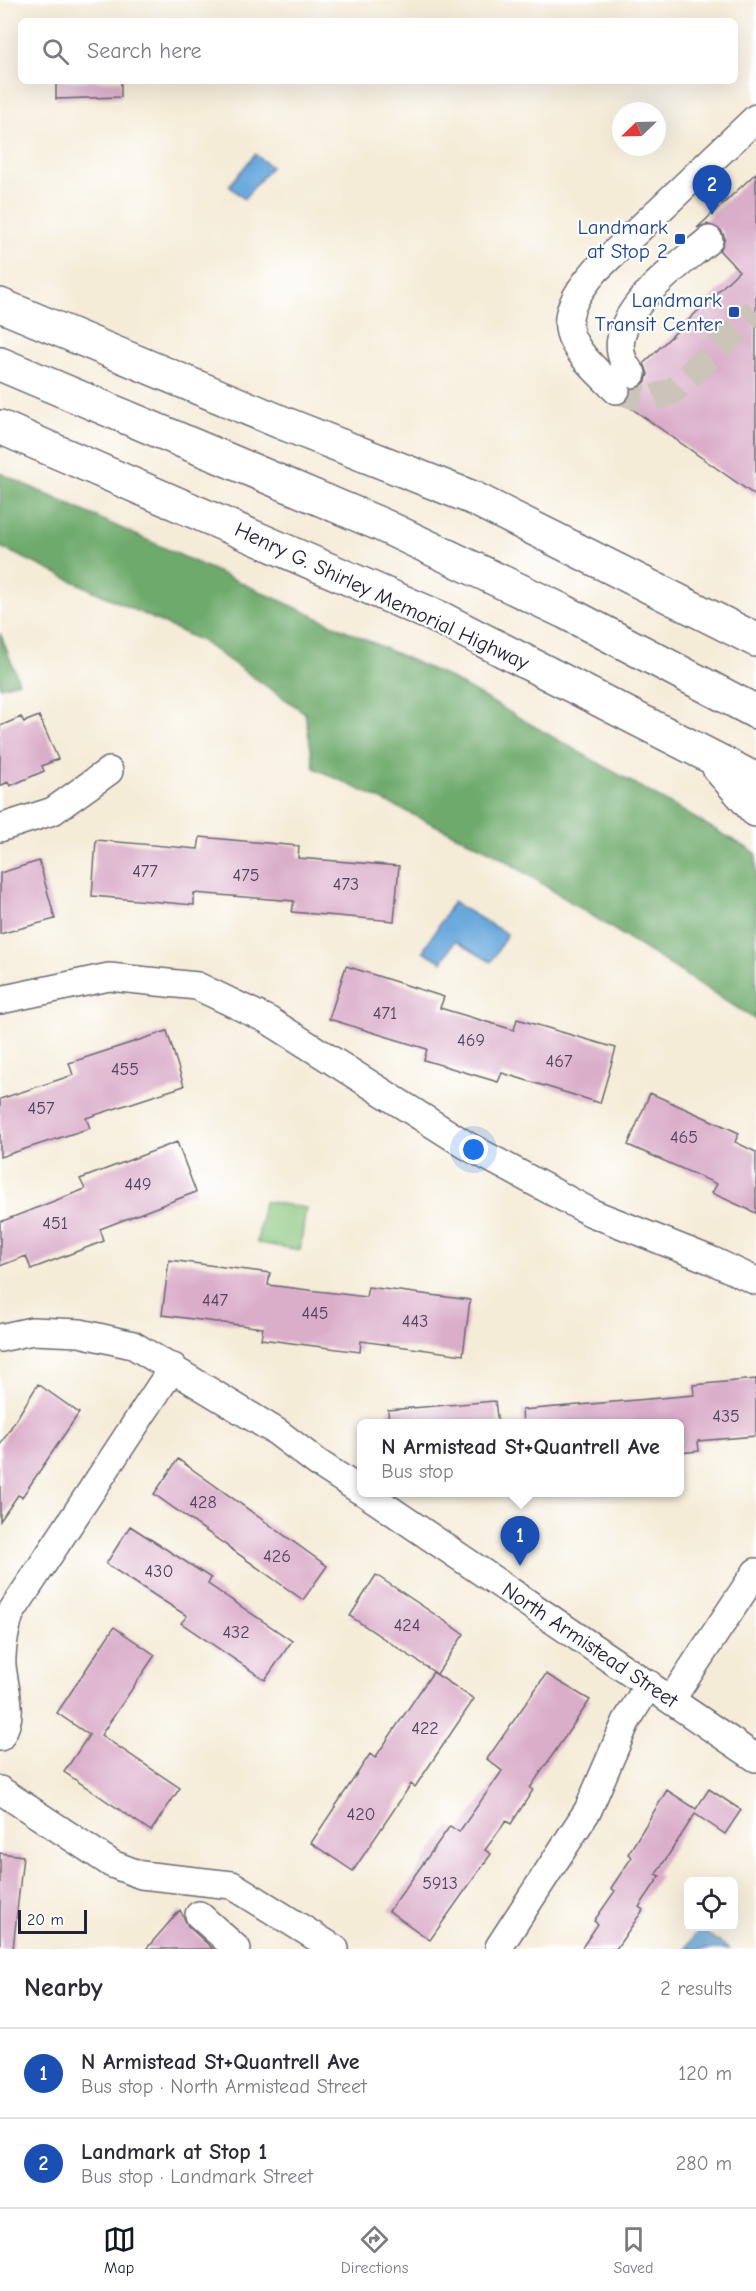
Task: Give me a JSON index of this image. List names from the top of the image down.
{
  "streets": {
    "highway": ["Henry G. Shirley Memorial Highway"],
    "street": ["North Armistead Street"]
  },
  "places": {
    "transit": ["Landmark at Stop 2", "Landmark Transit Center"]
  },
  "house_numbers": [
    "477",
    "475",
    "473",
    "471",
    "469",
    "467",
    "455",
    "457",
    "465",
    "449",
    "451",
    "447",
    "445",
    "443",
    "435",
    "428",
    "426",
    "430",
    "424",
    "432",
    "422",
    "420",
    "5913"
  ],
  "scale_bar": "20 m",
  "north": "bottom left",
  "page": {
    "search": "Search here",
    "pins": ["2", "1"],
    "popup": ["N Armistead St+Quantrell Ave", "Bus stop"],
    "scale": "20 m",
    "heading": ["Nearby", "2 results"],
    "list": [
      {
        "mark": "1",
        "name": "N Armistead St+Quantrell Ave",
        "note": "Bus stop · North Armistead Street",
        "value": "120 m"
      },
      {
        "mark": "2",
        "name": "Landmark at Stop 1",
        "note": "Bus stop · Landmark Street",
        "value": "280 m"
      }
    ],
    "nav": ["Map", "Directions", "Saved"]
  }
}
